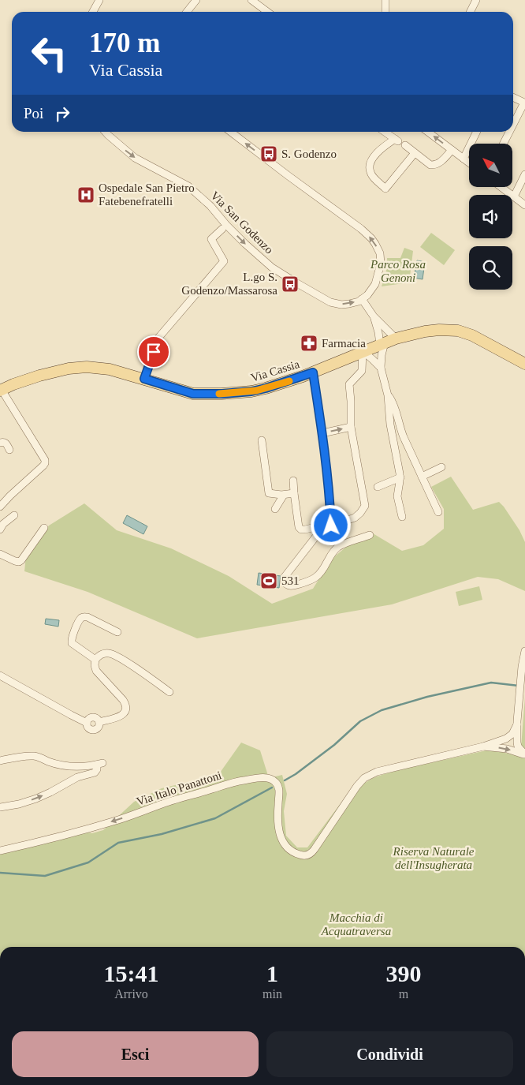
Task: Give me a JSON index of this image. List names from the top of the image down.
{
  "streets": {
    "main road": ["Via Cassia"],
    "street": ["Via San Godenzo", "Via Italo Panattoni"]
  },
  "one_way": ["Via San Godenzo", "Via Italo Panattoni"],
  "parks": ["Parco Rosa Genoni", "Riserva Naturale dell'Insugherata", "Macchia di Acquatraversa"],
  "places": {
    "bus stop": ["S. Godenzo", "L.go S. Godenzo/Massarosa"],
    "hospital": ["Ospedale San Pietro Fatebenefratelli"],
    "pharmacy": ["Farmacia"],
    "sports": ["531"]
  },
  "north": "top left",
  "page": {
    "turn": ["170 m", "Via Cassia"],
    "then": "Poi",
    "eta": [
      "15:41",
      "Arrivo",
      "1",
      "min",
      "390",
      "m"
    ],
    "buttons": ["Esci", "Condividi"]
  }
}
